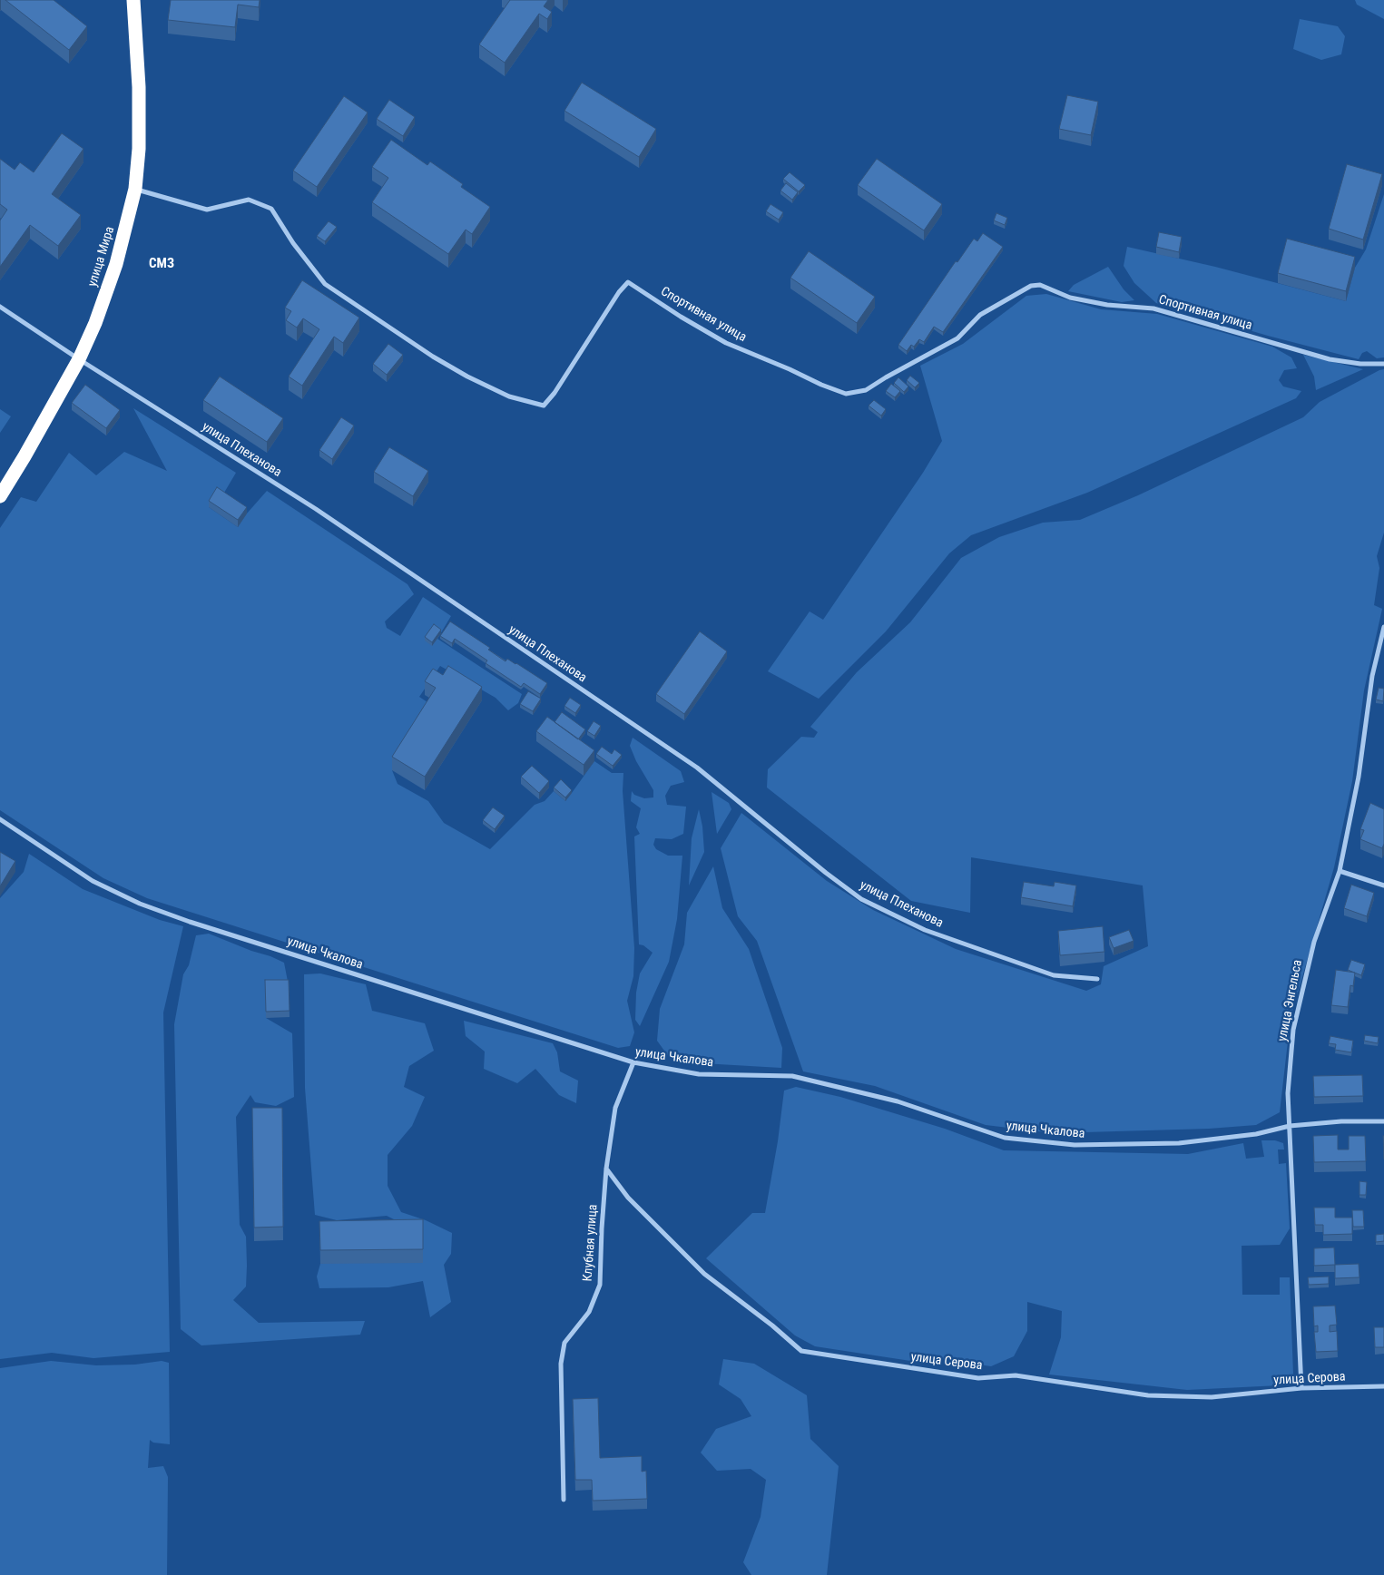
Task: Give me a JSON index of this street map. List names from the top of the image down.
{
  "streets": {
    "highway": ["улица Мира"],
    "street": [
      "Спортивная улица",
      "улица Плеханова",
      "улица Чкалова",
      "улица Энгельса",
      "Клубная улица",
      "улица Серова"
    ]
  },
  "crossings": [
    ["улица Мира", "Спортивная улица"],
    ["улица Мира", "улица Плеханова"],
    ["улица Чкалова", "улица Энгельса"],
    ["улица Чкалова", "Клубная улица"],
    ["улица Энгельса", "улица Серова"],
    ["Клубная улица", "улица Серова"]
  ],
  "districts": ["СМЗ"]
}
